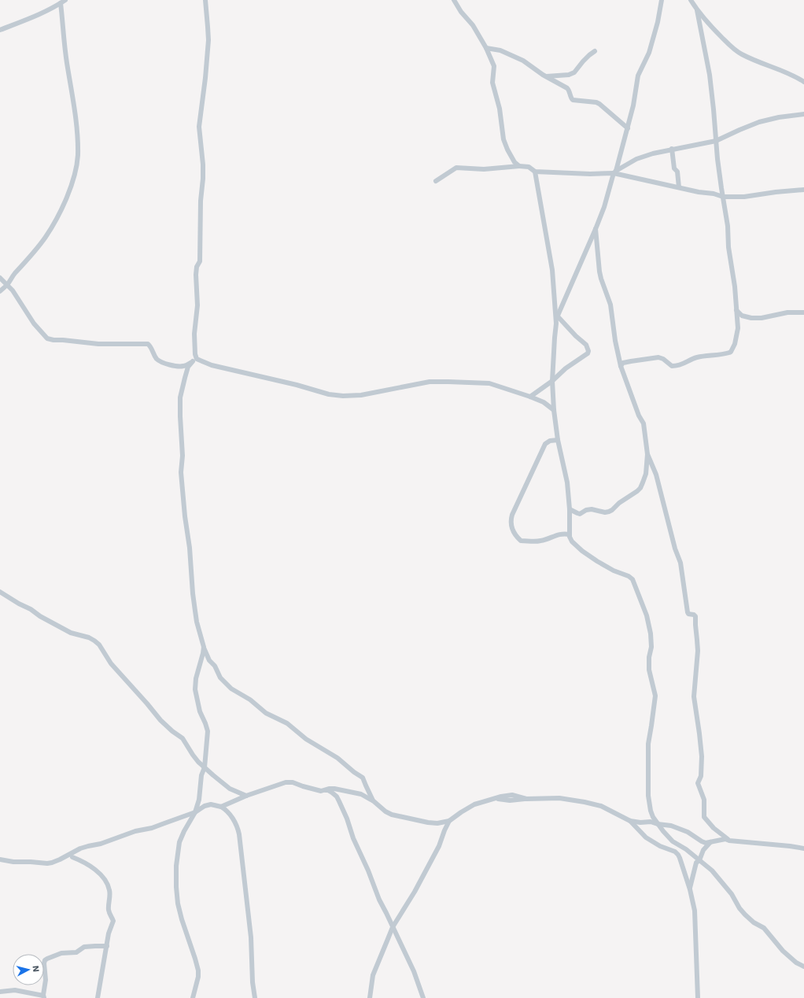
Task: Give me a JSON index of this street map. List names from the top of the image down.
{
  "north": "right"
}
